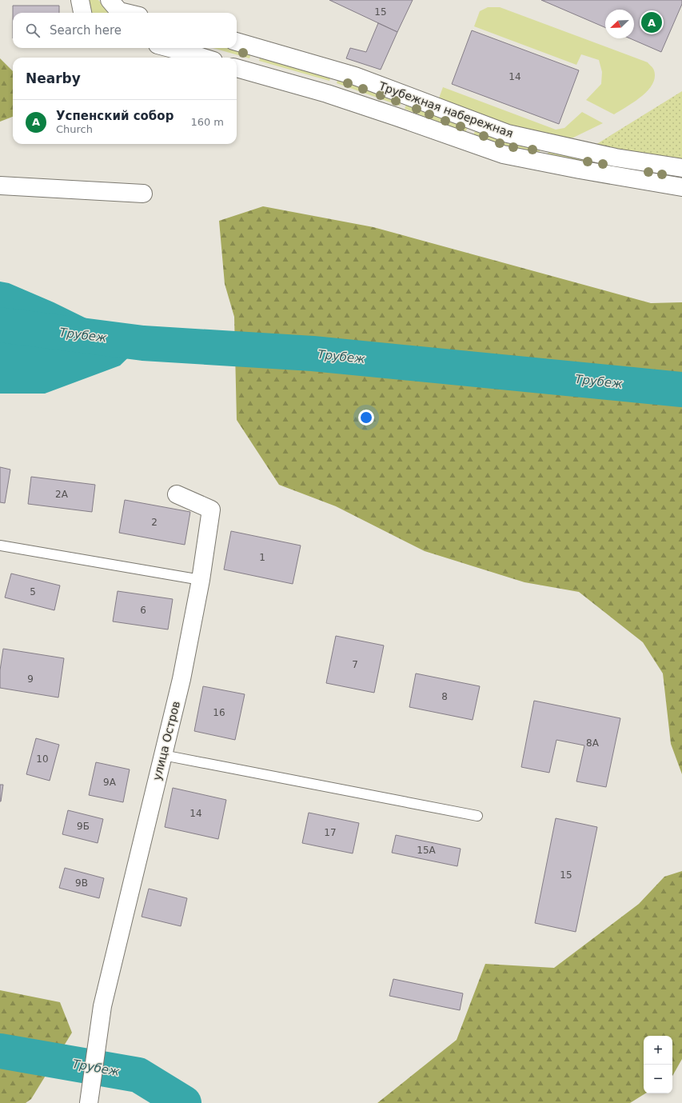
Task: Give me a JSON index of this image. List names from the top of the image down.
{
  "streets": {
    "street": ["Трубежная набережная", "улица Остров"]
  },
  "water": ["Трубеж"],
  "house_numbers": [
    "15",
    "14",
    "2А",
    "2",
    "1",
    "5",
    "6",
    "7",
    "9",
    "8",
    "16",
    "8А",
    "10",
    "9А",
    "14",
    "9Б",
    "17",
    "15А",
    "15",
    "9В"
  ],
  "north": "bottom left",
  "page": {
    "pins": "A",
    "search": "Search here",
    "heading": "Nearby",
    "list": [
      {
        "mark": "A",
        "name": "Успенский собор",
        "note": "Church",
        "value": "160 m"
      }
    ],
    "map_buttons": ["+", "−"]
  }
}
